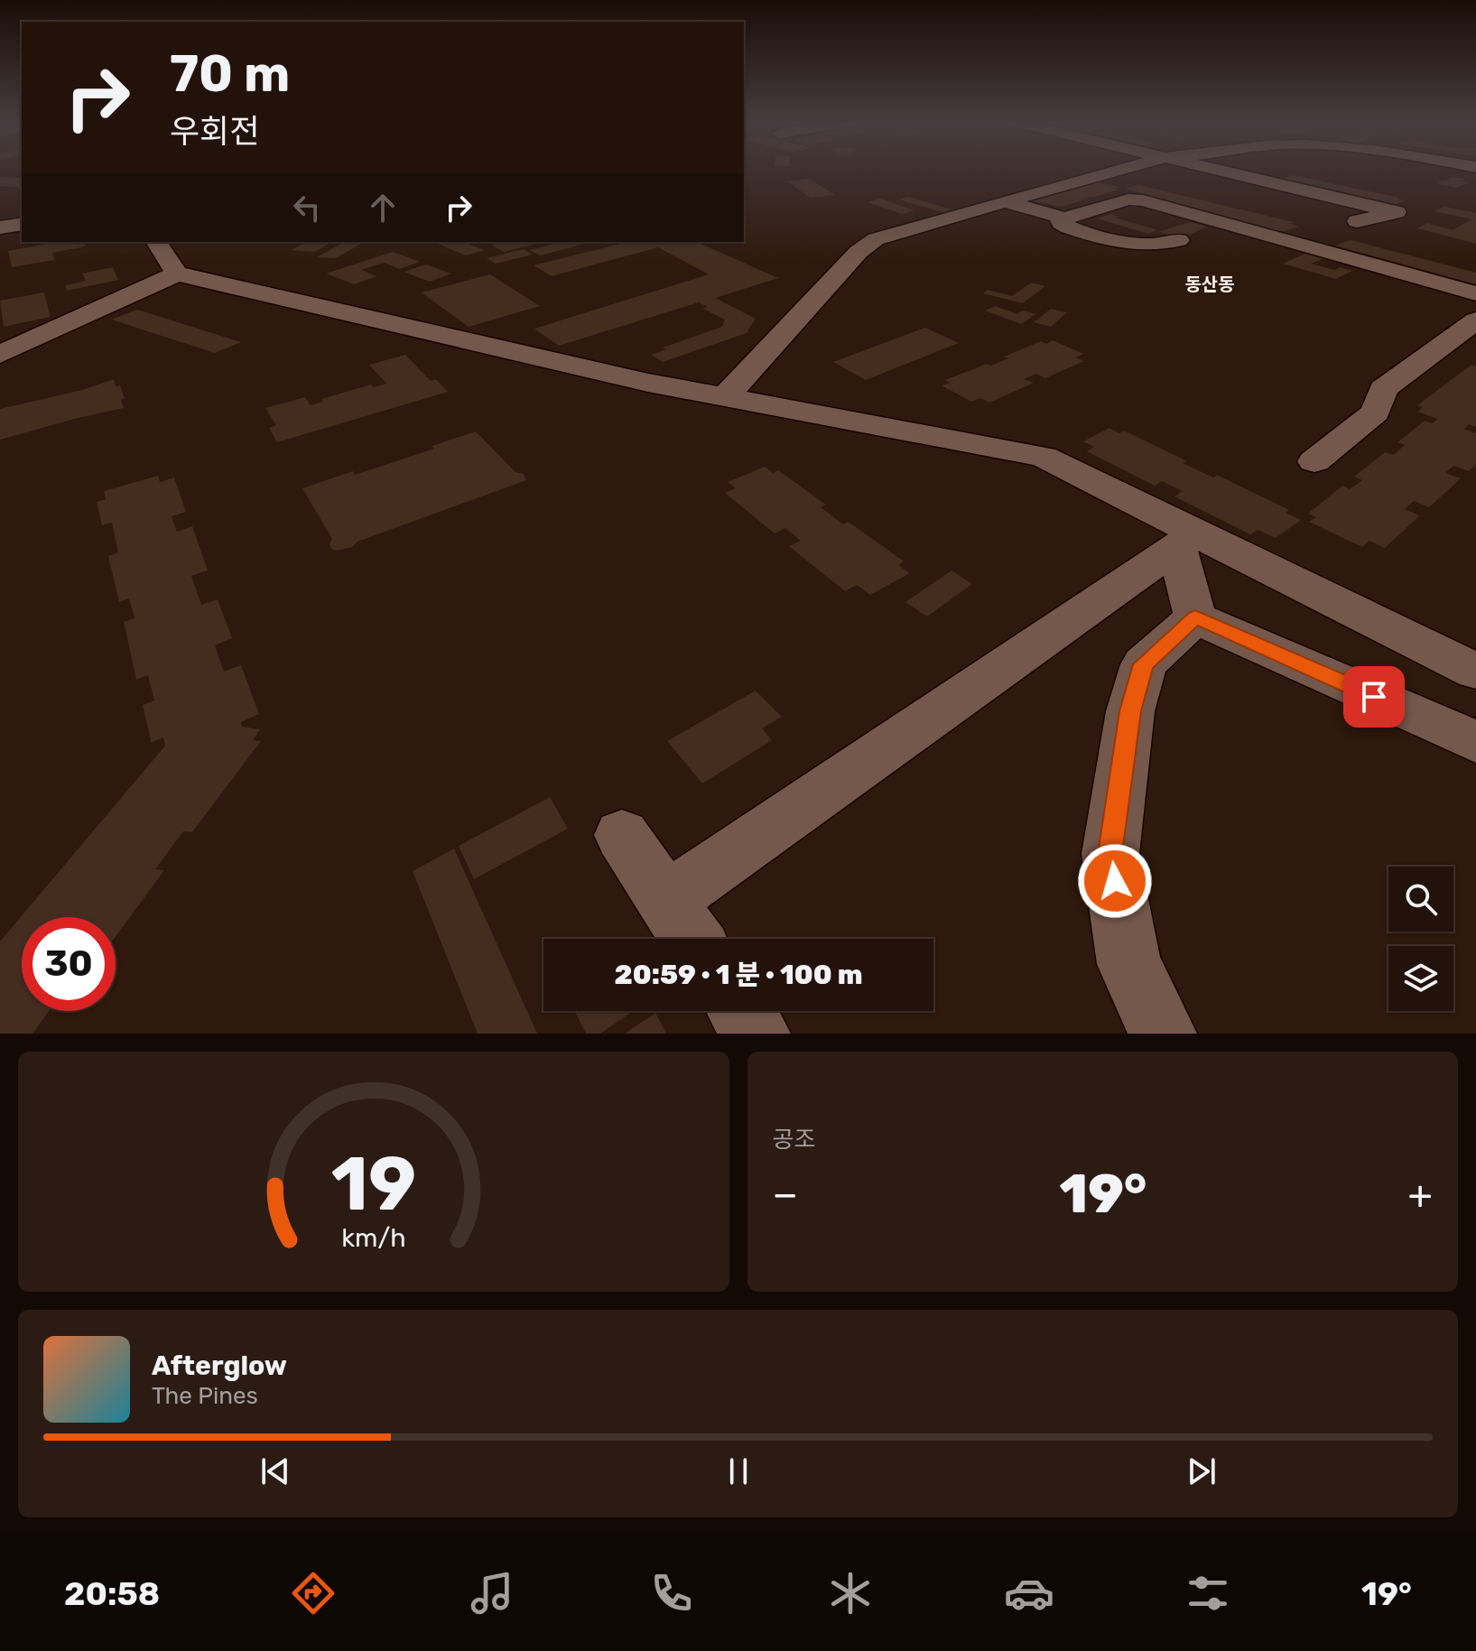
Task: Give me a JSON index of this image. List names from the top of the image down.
{
  "districts": ["동산동"],
  "page": {
    "turn": ["70 m", "우회전"],
    "limit": "30",
    "trip": "20:59 · 1 분 · 100 m",
    "tile": "공조",
    "heat": ["−", "19°", "+"],
    "song": ["Afterglow", "The Pines"],
    "tabs": ["20:58", "19°"],
    "gauge": ["19", "km/h"]
  }
}
